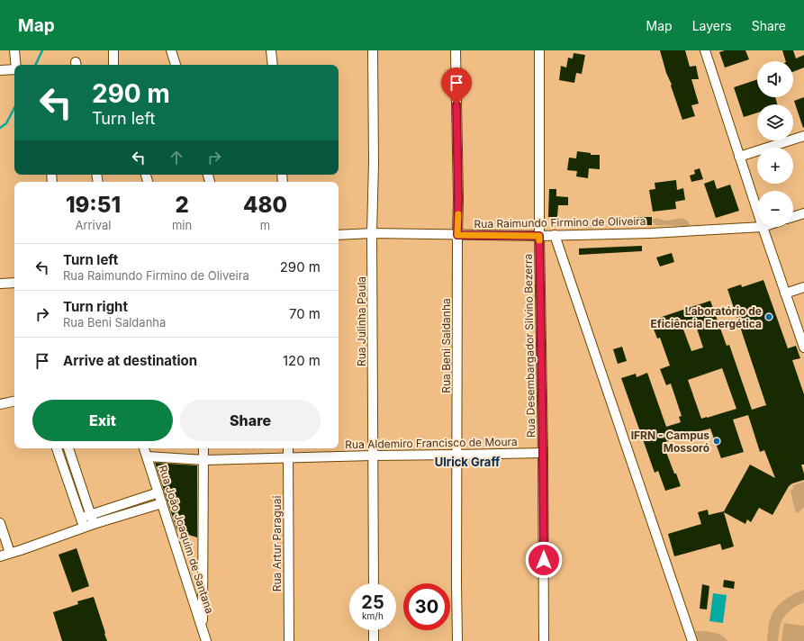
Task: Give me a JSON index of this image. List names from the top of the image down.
{
  "streets": {
    "street": [
      "Rua Raimundo Firmino de Oliveira",
      "Rua Julinha Paula",
      "Rua Beni Saldanha",
      "Rua Desembargador Silvino Bezerra",
      "Rua Aldemiro Francisco de Moura",
      "Rua João Joaquim de Santana",
      "Rua Artur Paraguai"
    ]
  },
  "crossings": [
    ["Rua Raimundo Firmino de Oliveira", "Rua Julinha Paula"],
    ["Rua Raimundo Firmino de Oliveira", "Rua Beni Saldanha"],
    ["Rua Raimundo Firmino de Oliveira", "Rua Desembargador Silvino Bezerra"],
    ["Rua Julinha Paula", "Rua Aldemiro Francisco de Moura"],
    ["Rua Beni Saldanha", "Rua Aldemiro Francisco de Moura"],
    ["Rua Desembargador Silvino Bezerra", "Rua Aldemiro Francisco de Moura"],
    ["Rua Aldemiro Francisco de Moura", "Rua João Joaquim de Santana"],
    ["Rua Aldemiro Francisco de Moura", "Rua Artur Paraguai"]
  ],
  "districts": ["Ulrick Graff"],
  "places": ["Laboratório de Eficiência Energética", "IFRN - Campus Mossoró"],
  "page": {
    "header": "Map",
    "nav": ["Map", "Layers", "Share"],
    "map_buttons": ["+", "−"],
    "turn": ["290 m", "Turn left"],
    "eta": [
      "19:51",
      "Arrival",
      "2",
      "min",
      "480",
      "m"
    ],
    "list": [
      {
        "name": "Turn left",
        "note": "Rua Raimundo Firmino de Oliveira",
        "value": "290 m"
      },
      {
        "name": "Turn right",
        "note": "Rua Beni Saldanha",
        "value": "70 m"
      },
      {
        "name": "Arrive at destination",
        "value": "120 m"
      }
    ],
    "buttons": ["Exit", "Share"],
    "speed": "25 km/h",
    "limit": "30"
  }
}
